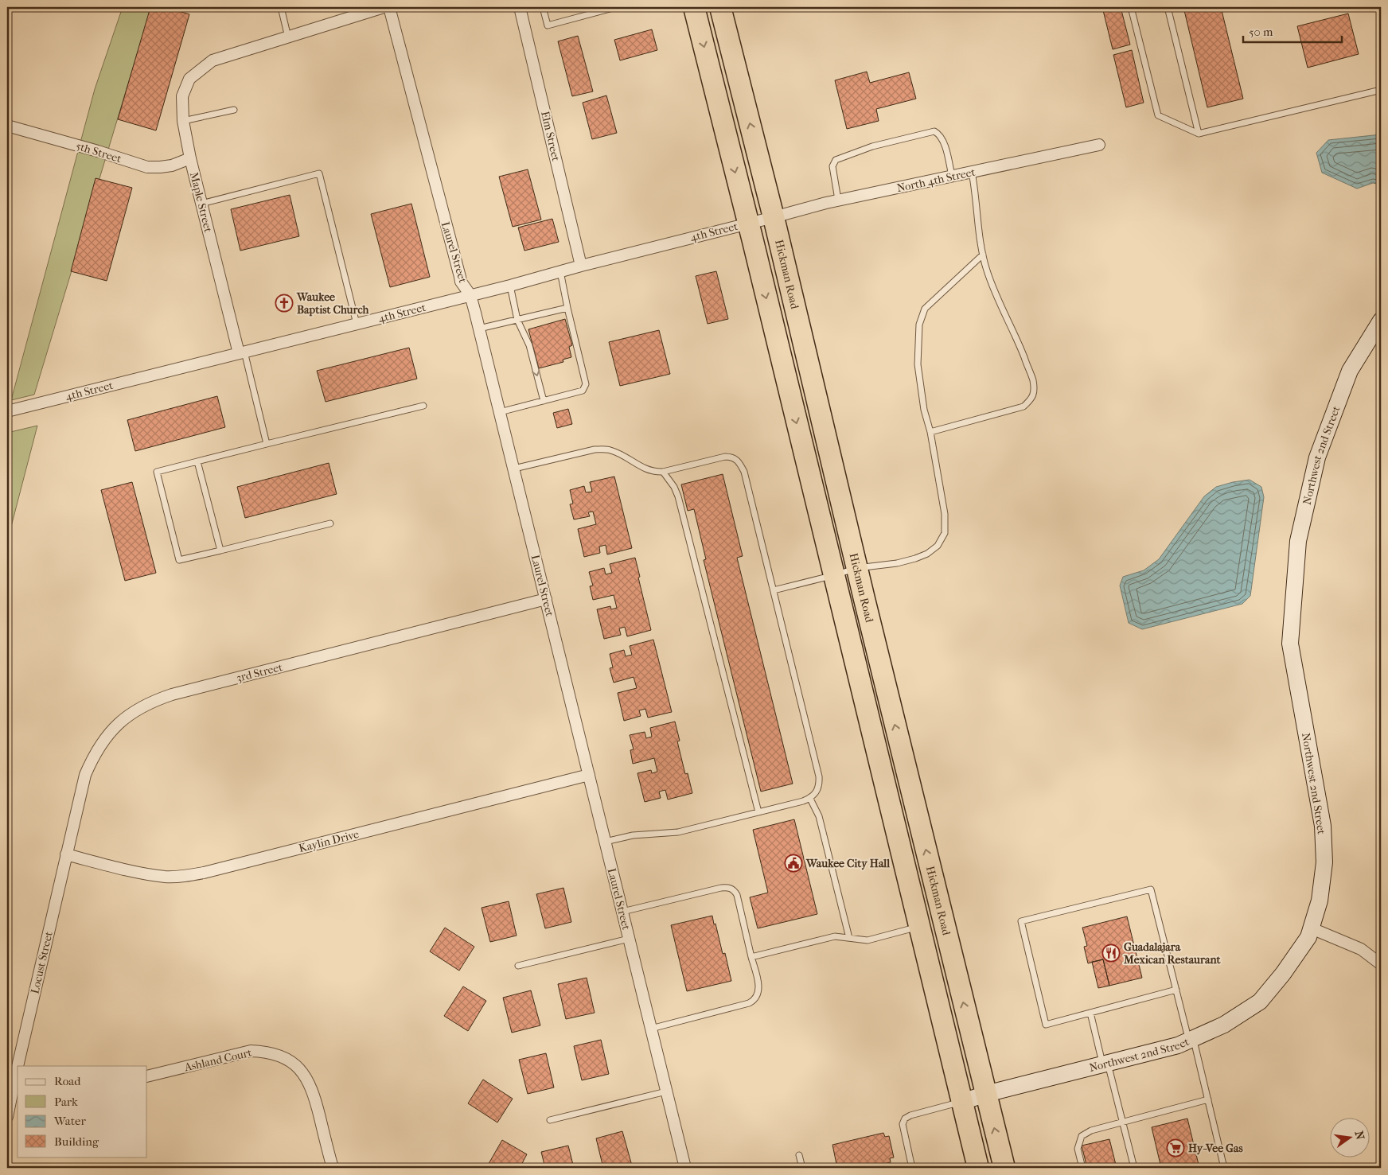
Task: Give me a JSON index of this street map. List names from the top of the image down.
{
  "streets": {
    "highway": ["Hickman Road"],
    "street": [
      "Elm Street",
      "5th Street",
      "North 4th Street",
      "Maple Street",
      "4th Street",
      "Laurel Street",
      "Northwest 2nd Street",
      "3rd Street",
      "Kaylin Drive",
      "Locust Street",
      "Ashland Court"
    ]
  },
  "crossings": [
    ["Elm Street", "4th Street"],
    ["5th Street", "Maple Street"],
    ["North 4th Street", "4th Street"],
    ["North 4th Street", "Hickman Road"],
    ["Maple Street", "4th Street"],
    ["4th Street", "Laurel Street"],
    ["4th Street", "Hickman Road"],
    ["Laurel Street", "3rd Street"],
    ["Laurel Street", "Kaylin Drive"],
    ["Hickman Road", "Northwest 2nd Street"],
    ["3rd Street", "Kaylin Drive"],
    ["3rd Street", "Locust Street"],
    ["Kaylin Drive", "Locust Street"]
  ],
  "places": {
    "church": ["Waukee Baptist Church"],
    "public building": ["Waukee City Hall"],
    "restaurant": ["Guadalajara Mexican Restaurant"],
    "supermarket": ["Hy-Vee Gas"]
  },
  "legend": [
    "Road",
    "Park",
    "Water",
    "Building"
  ],
  "scale_bar": "50 m",
  "north": "right"
}
